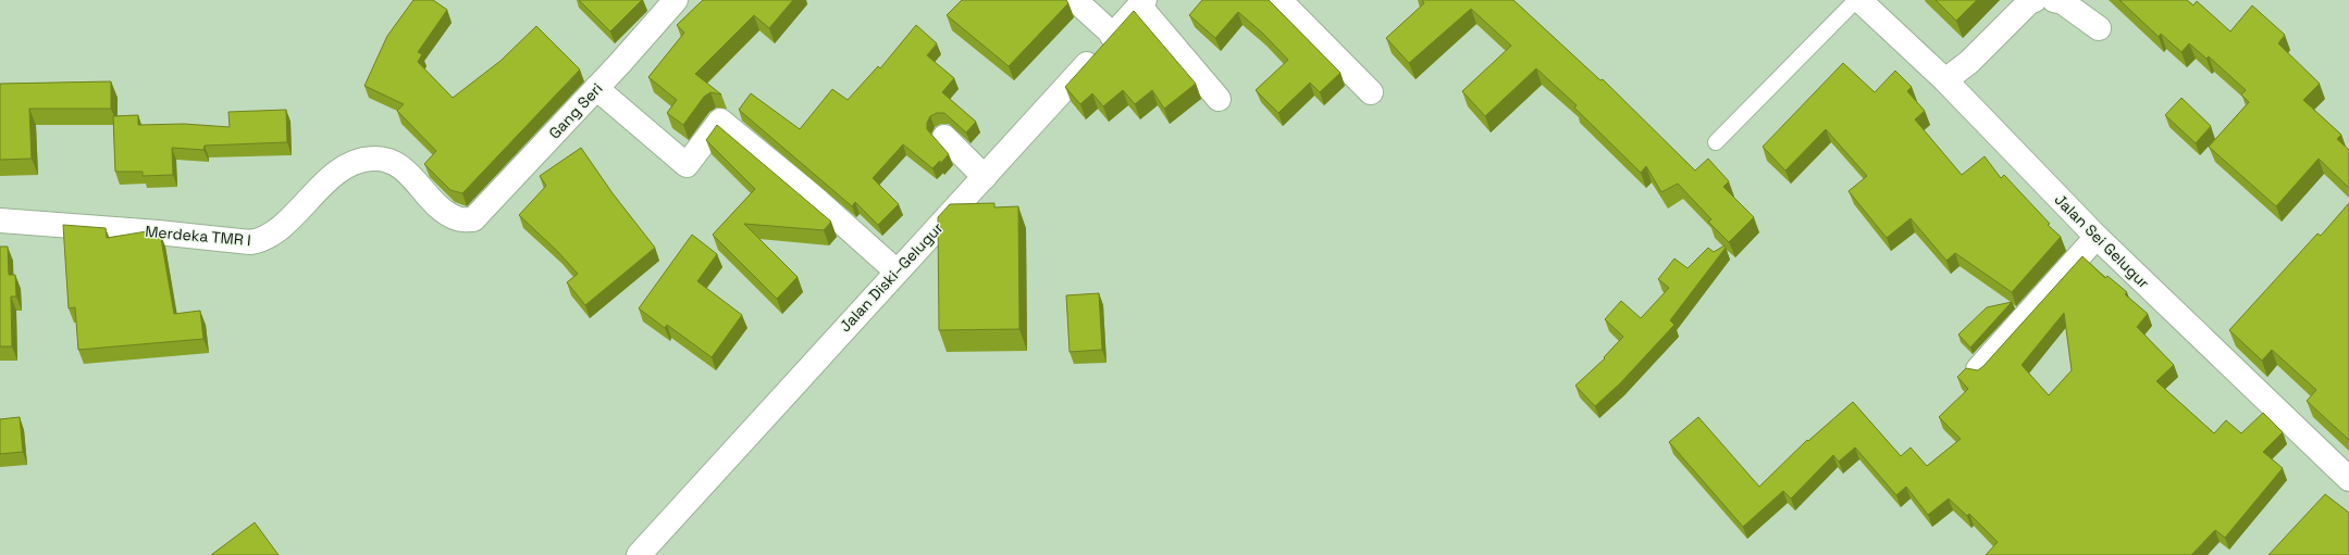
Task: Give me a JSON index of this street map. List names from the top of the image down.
{
  "streets": {
    "street": [
      "Gang Seri",
      "Merdeka TMR I",
      "Jalan Sei Gelugur",
      "Jalan Diski–Gelugur"
    ]
  },
  "crossings": [
    ["Gang Seri", "Merdeka TMR I"]
  ]
}
